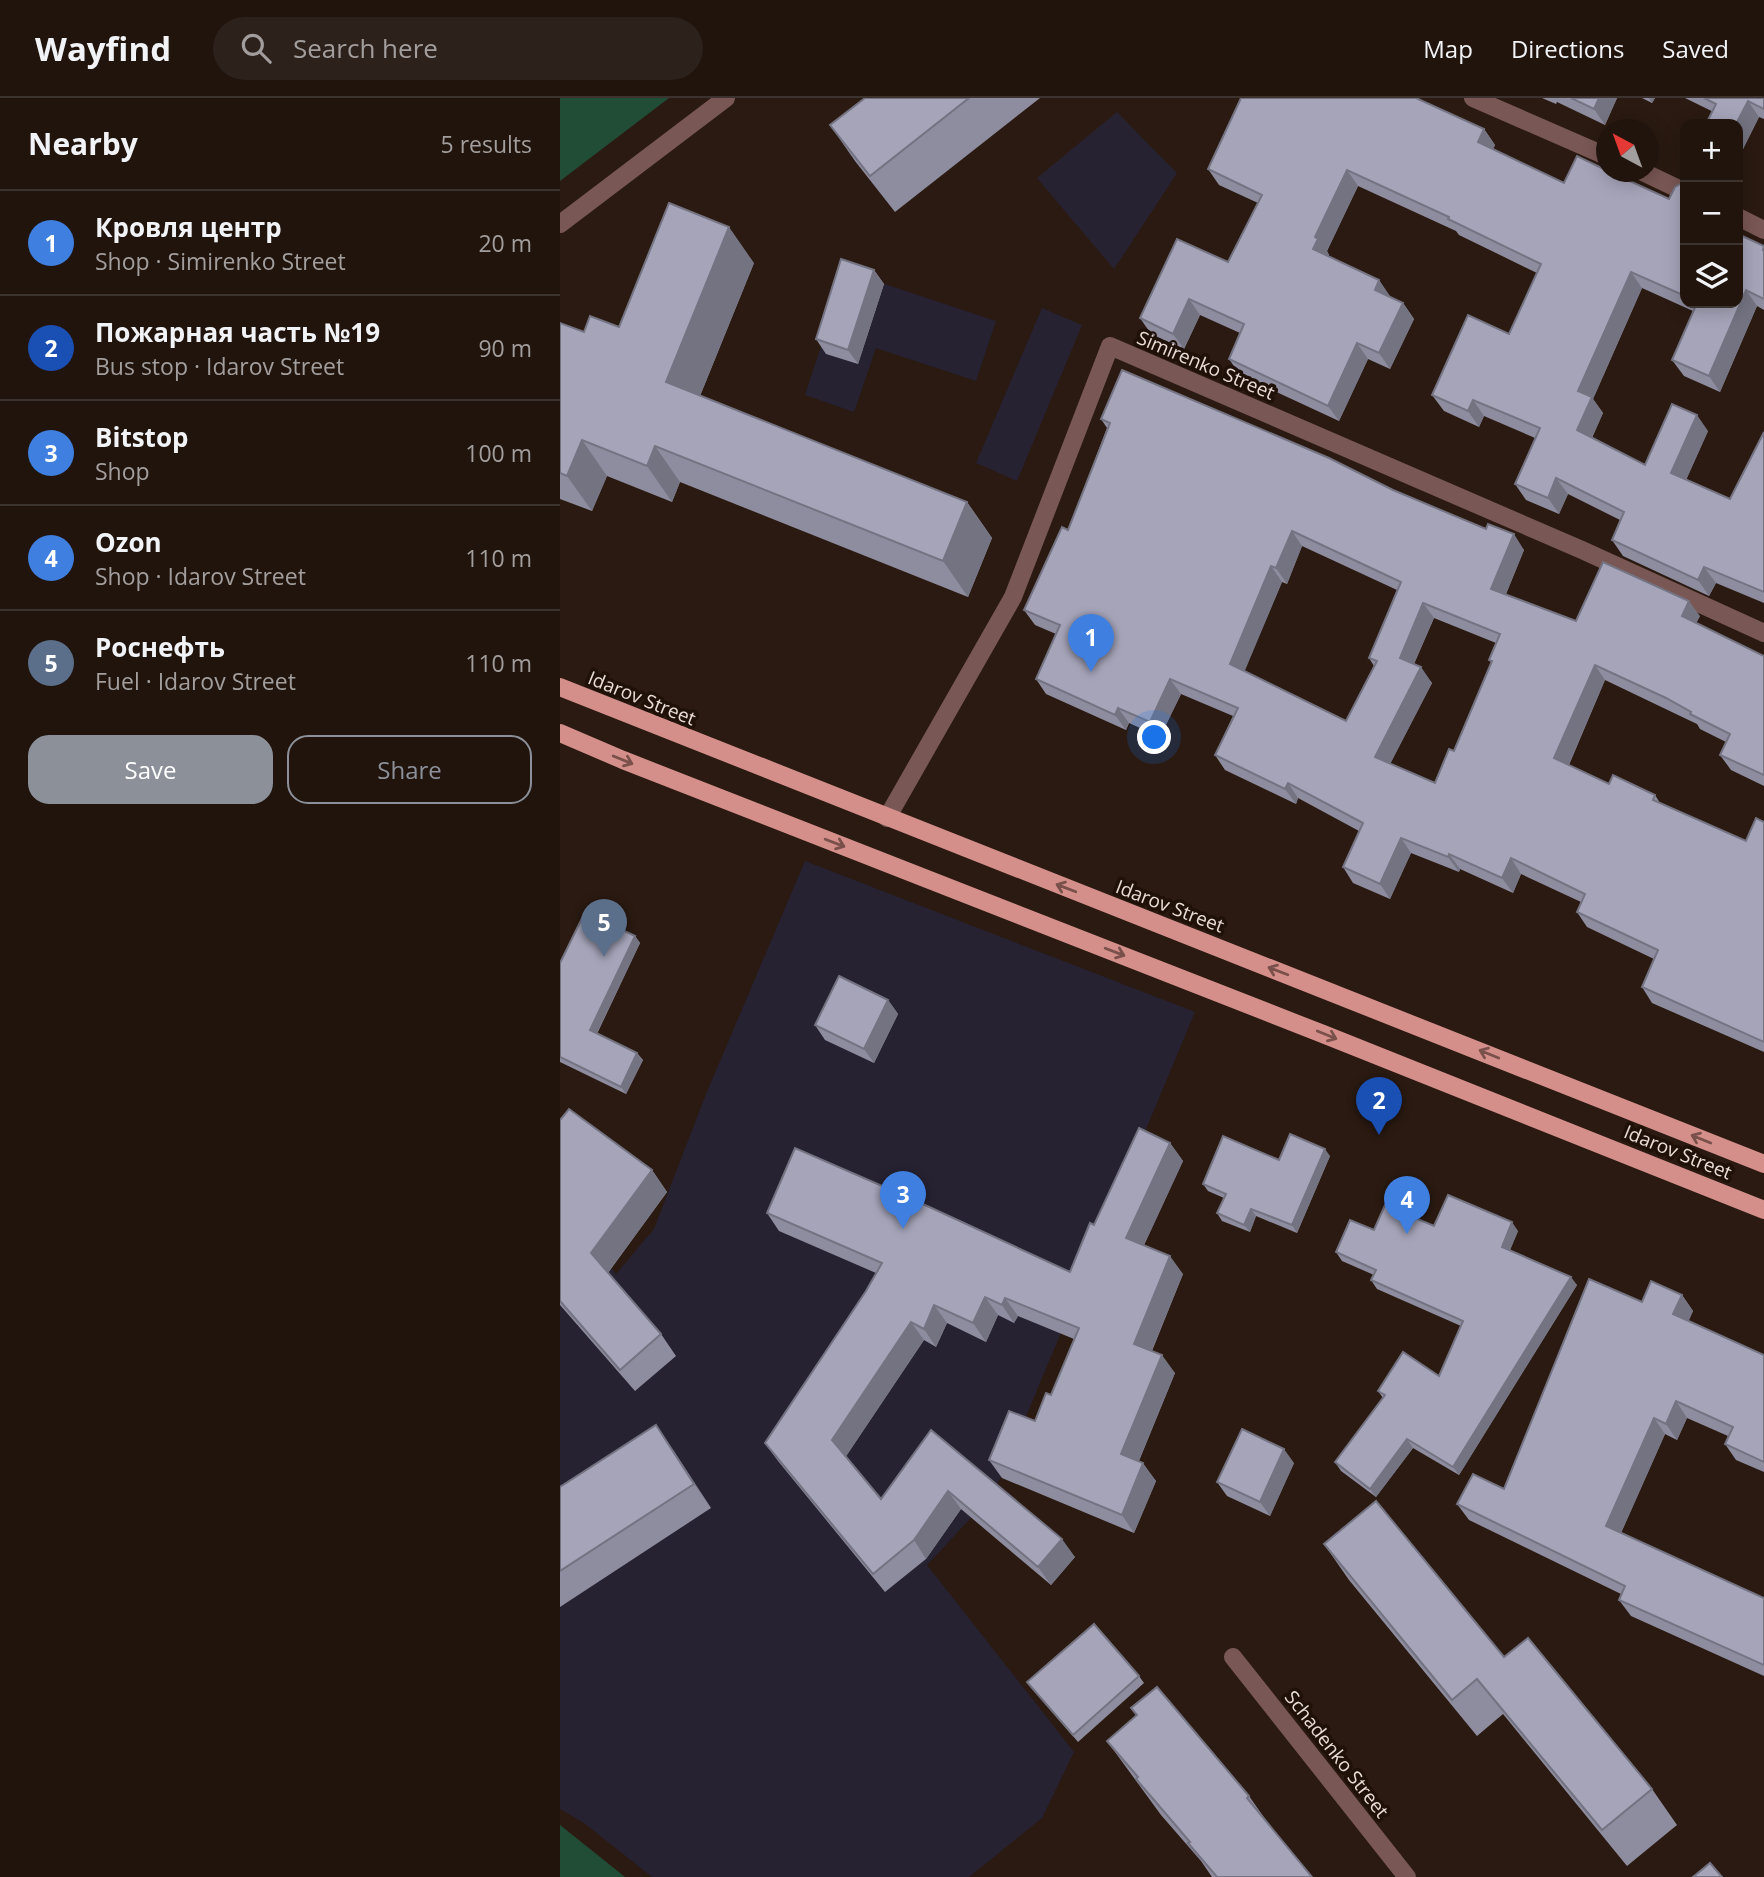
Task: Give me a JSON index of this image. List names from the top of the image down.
{
  "streets": {
    "main road": ["Idarov Street"],
    "street": ["Simirenko Street", "Schadenko Street"]
  },
  "crossings": [
    ["Simirenko Street", "Idarov Street"]
  ],
  "north": "top left",
  "page": {
    "header": "Wayfind",
    "search": "Search here",
    "nav": ["Map", "Directions", "Saved"],
    "heading": ["Nearby", "5 results"],
    "map_buttons": ["+", "−"],
    "list": [
      {
        "mark": "1",
        "name": "Кровля центр",
        "note": "Shop · Simirenko Street",
        "value": "20 m"
      },
      {
        "mark": "2",
        "name": "Пожарная часть №19",
        "note": "Bus stop · Idarov Street",
        "value": "90 m"
      },
      {
        "mark": "3",
        "name": "Bitstop",
        "note": "Shop",
        "value": "100 m"
      },
      {
        "mark": "4",
        "name": "Ozon",
        "note": "Shop · Idarov Street",
        "value": "110 m"
      },
      {
        "mark": "5",
        "name": "Роснефть",
        "note": "Fuel · Idarov Street",
        "value": "110 m"
      }
    ],
    "pins": [
      "1",
      "5",
      "2",
      "3",
      "4"
    ],
    "buttons": ["Save", "Share"]
  }
}
